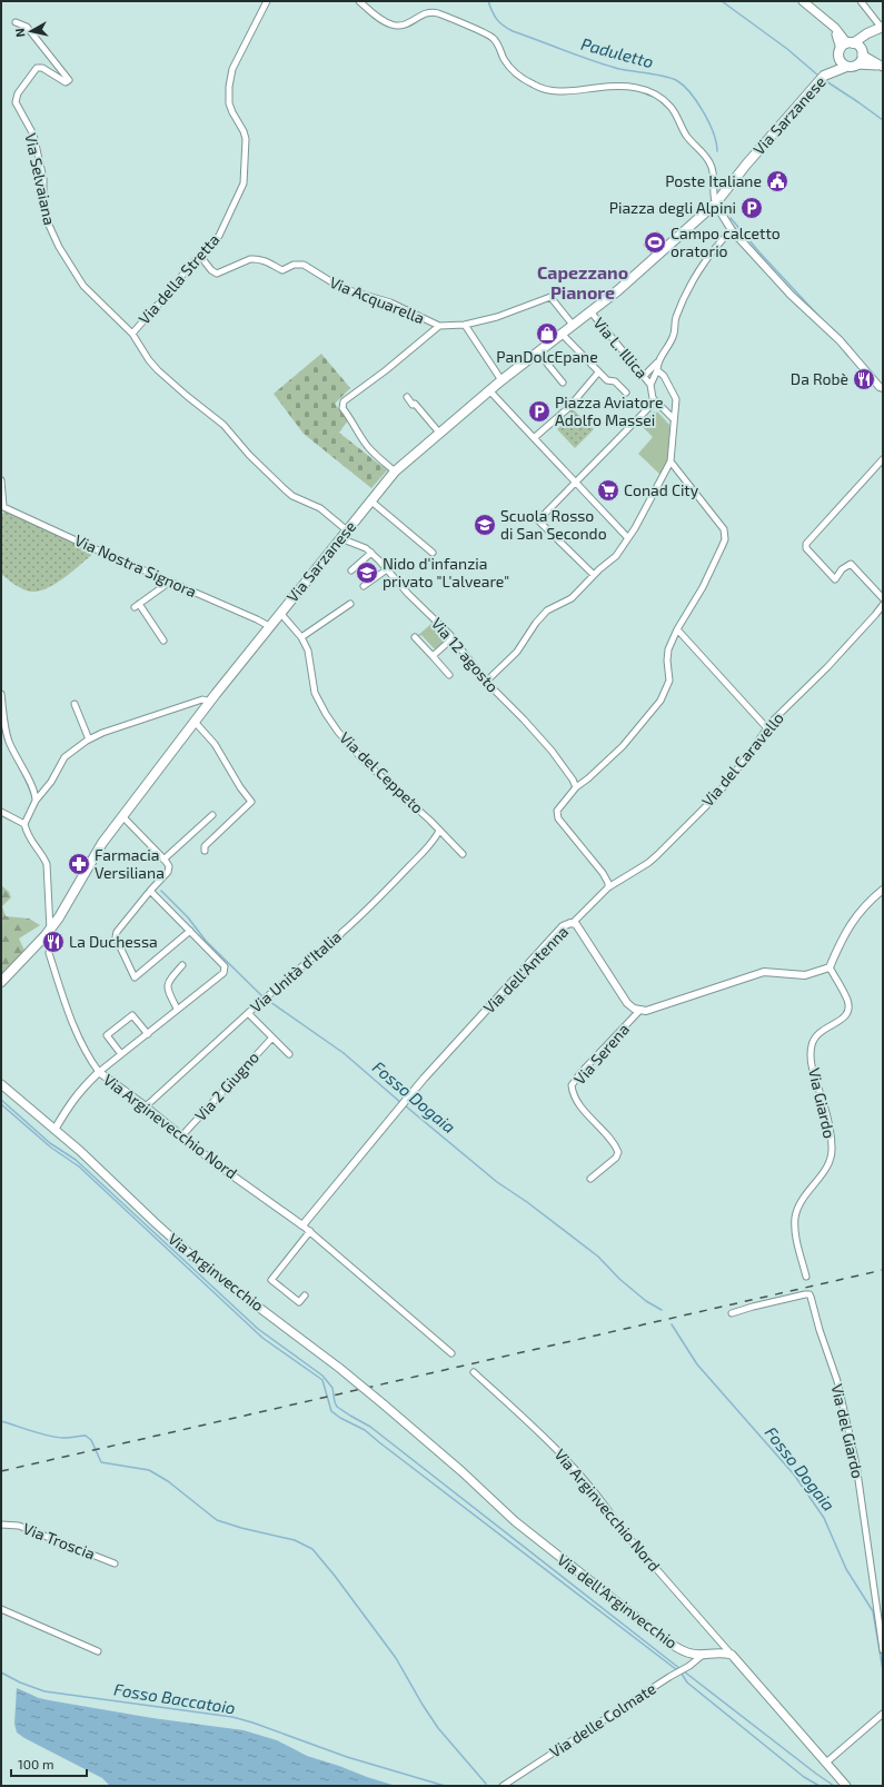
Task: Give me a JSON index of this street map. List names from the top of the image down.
{
  "streets": {
    "main road": ["Via Sarzanese", "Via Arginvecchio", "Via dell'Arginvecchio"],
    "street": [
      "Via Selvaiana",
      "Via della Stretta",
      "Via Acquarella",
      "Via L. Illica",
      "Via Nostra Signora",
      "Via 12 agosto",
      "Via del Caravello",
      "Via del Ceppeto",
      "Via dell'Antenna",
      "Via Unità d'Italia",
      "Via Serena",
      "Via 2 Giugno",
      "Via Giardo",
      "Via Arginevecchio Nord",
      "Via del Giardo",
      "Via Arginvecchio Nord",
      "Via Troscia",
      "Via delle Colmate"
    ]
  },
  "crossings": [
    ["Via Sarzanese", "Via Acquarella"],
    ["Via Sarzanese", "Via L. Illica"],
    ["Via Sarzanese", "Via Nostra Signora"],
    ["Via Sarzanese", "Via 12 agosto"],
    ["Via Sarzanese", "Via del Ceppeto"],
    ["Via Selvaiana", "Via della Stretta"],
    ["Via della Stretta", "Via Acquarella"],
    ["Via del Caravello", "Via dell'Antenna"],
    ["Via del Ceppeto", "Via Unità d'Italia"],
    ["Via dell'Antenna", "Via Serena"],
    ["Via dell'Antenna", "Via Arginevecchio Nord"],
    ["Via Unità d'Italia", "Via 2 Giugno"],
    ["Via Unità d'Italia", "Via Arginevecchio Nord"],
    ["Via 2 Giugno", "Via Arginevecchio Nord"],
    ["Via Arginvecchio", "Via dell'Arginvecchio"],
    ["Via Arginvecchio Nord", "Via dell'Arginvecchio"],
    ["Via dell'Arginvecchio", "Via delle Colmate"]
  ],
  "districts": ["Capezzano Pianore"],
  "water": ["Paduletto", "Fosso Dogaia", "Fosso Baccatoio"],
  "places": {
    "public building": ["Poste Italiane"],
    "parking": ["Piazza degli Alpini", "Piazza Aviatore Adolfo Massei"],
    "sports": ["Campo calcetto oratorio"],
    "shop": ["PanDolcEpane"],
    "restaurant": ["Da Robè", "La Duchessa"],
    "supermarket": ["Conad City"],
    "school or university": ["Scuola Rosso di San Secondo", "Nido d'infanzia privato \"L'alveare\""],
    "pharmacy": ["Farmacia Versiliana"]
  },
  "scale_bar": "100 m",
  "north": "left"
}
